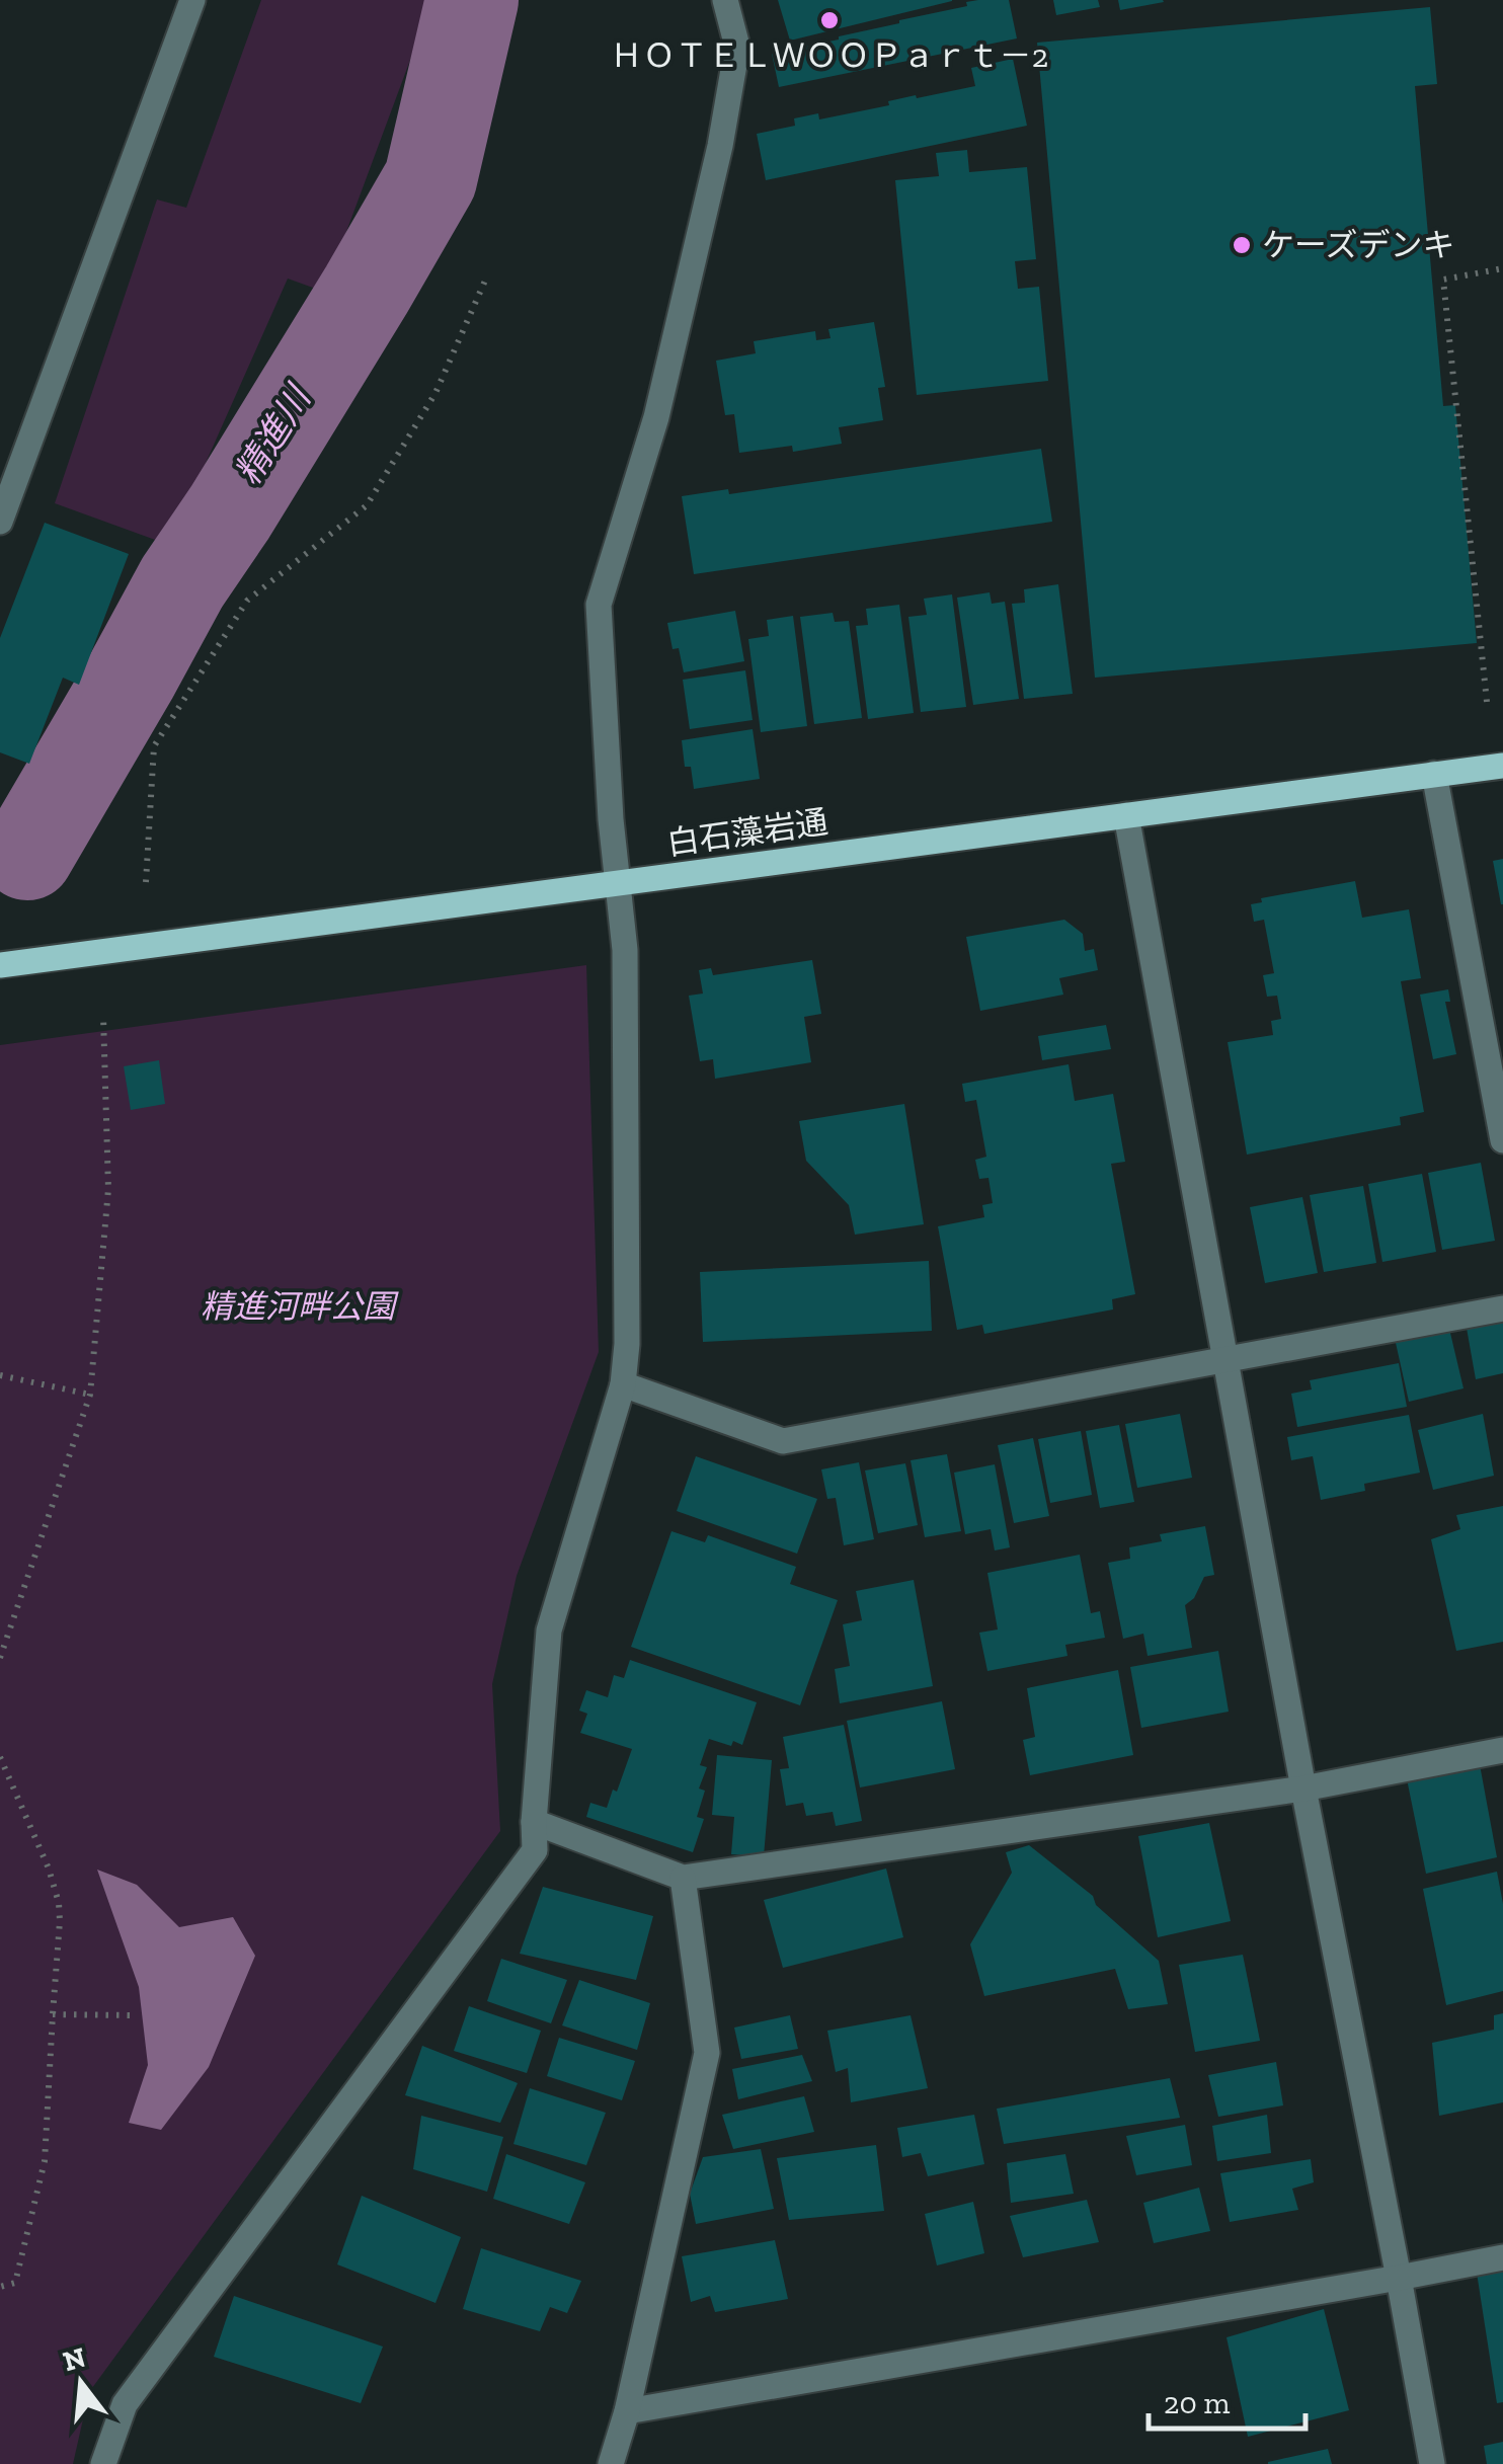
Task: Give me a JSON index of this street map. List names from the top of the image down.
{
  "streets": {
    "main road": ["白石藻岩通"]
  },
  "water": ["精進川"],
  "parks": ["精進河畔公園"],
  "places": ["ＨＯＴＥＬＷＯＯＰａｒｔ－2", "ケーズデンキ"],
  "scale_bar": "20 m",
  "north": "top"
}
